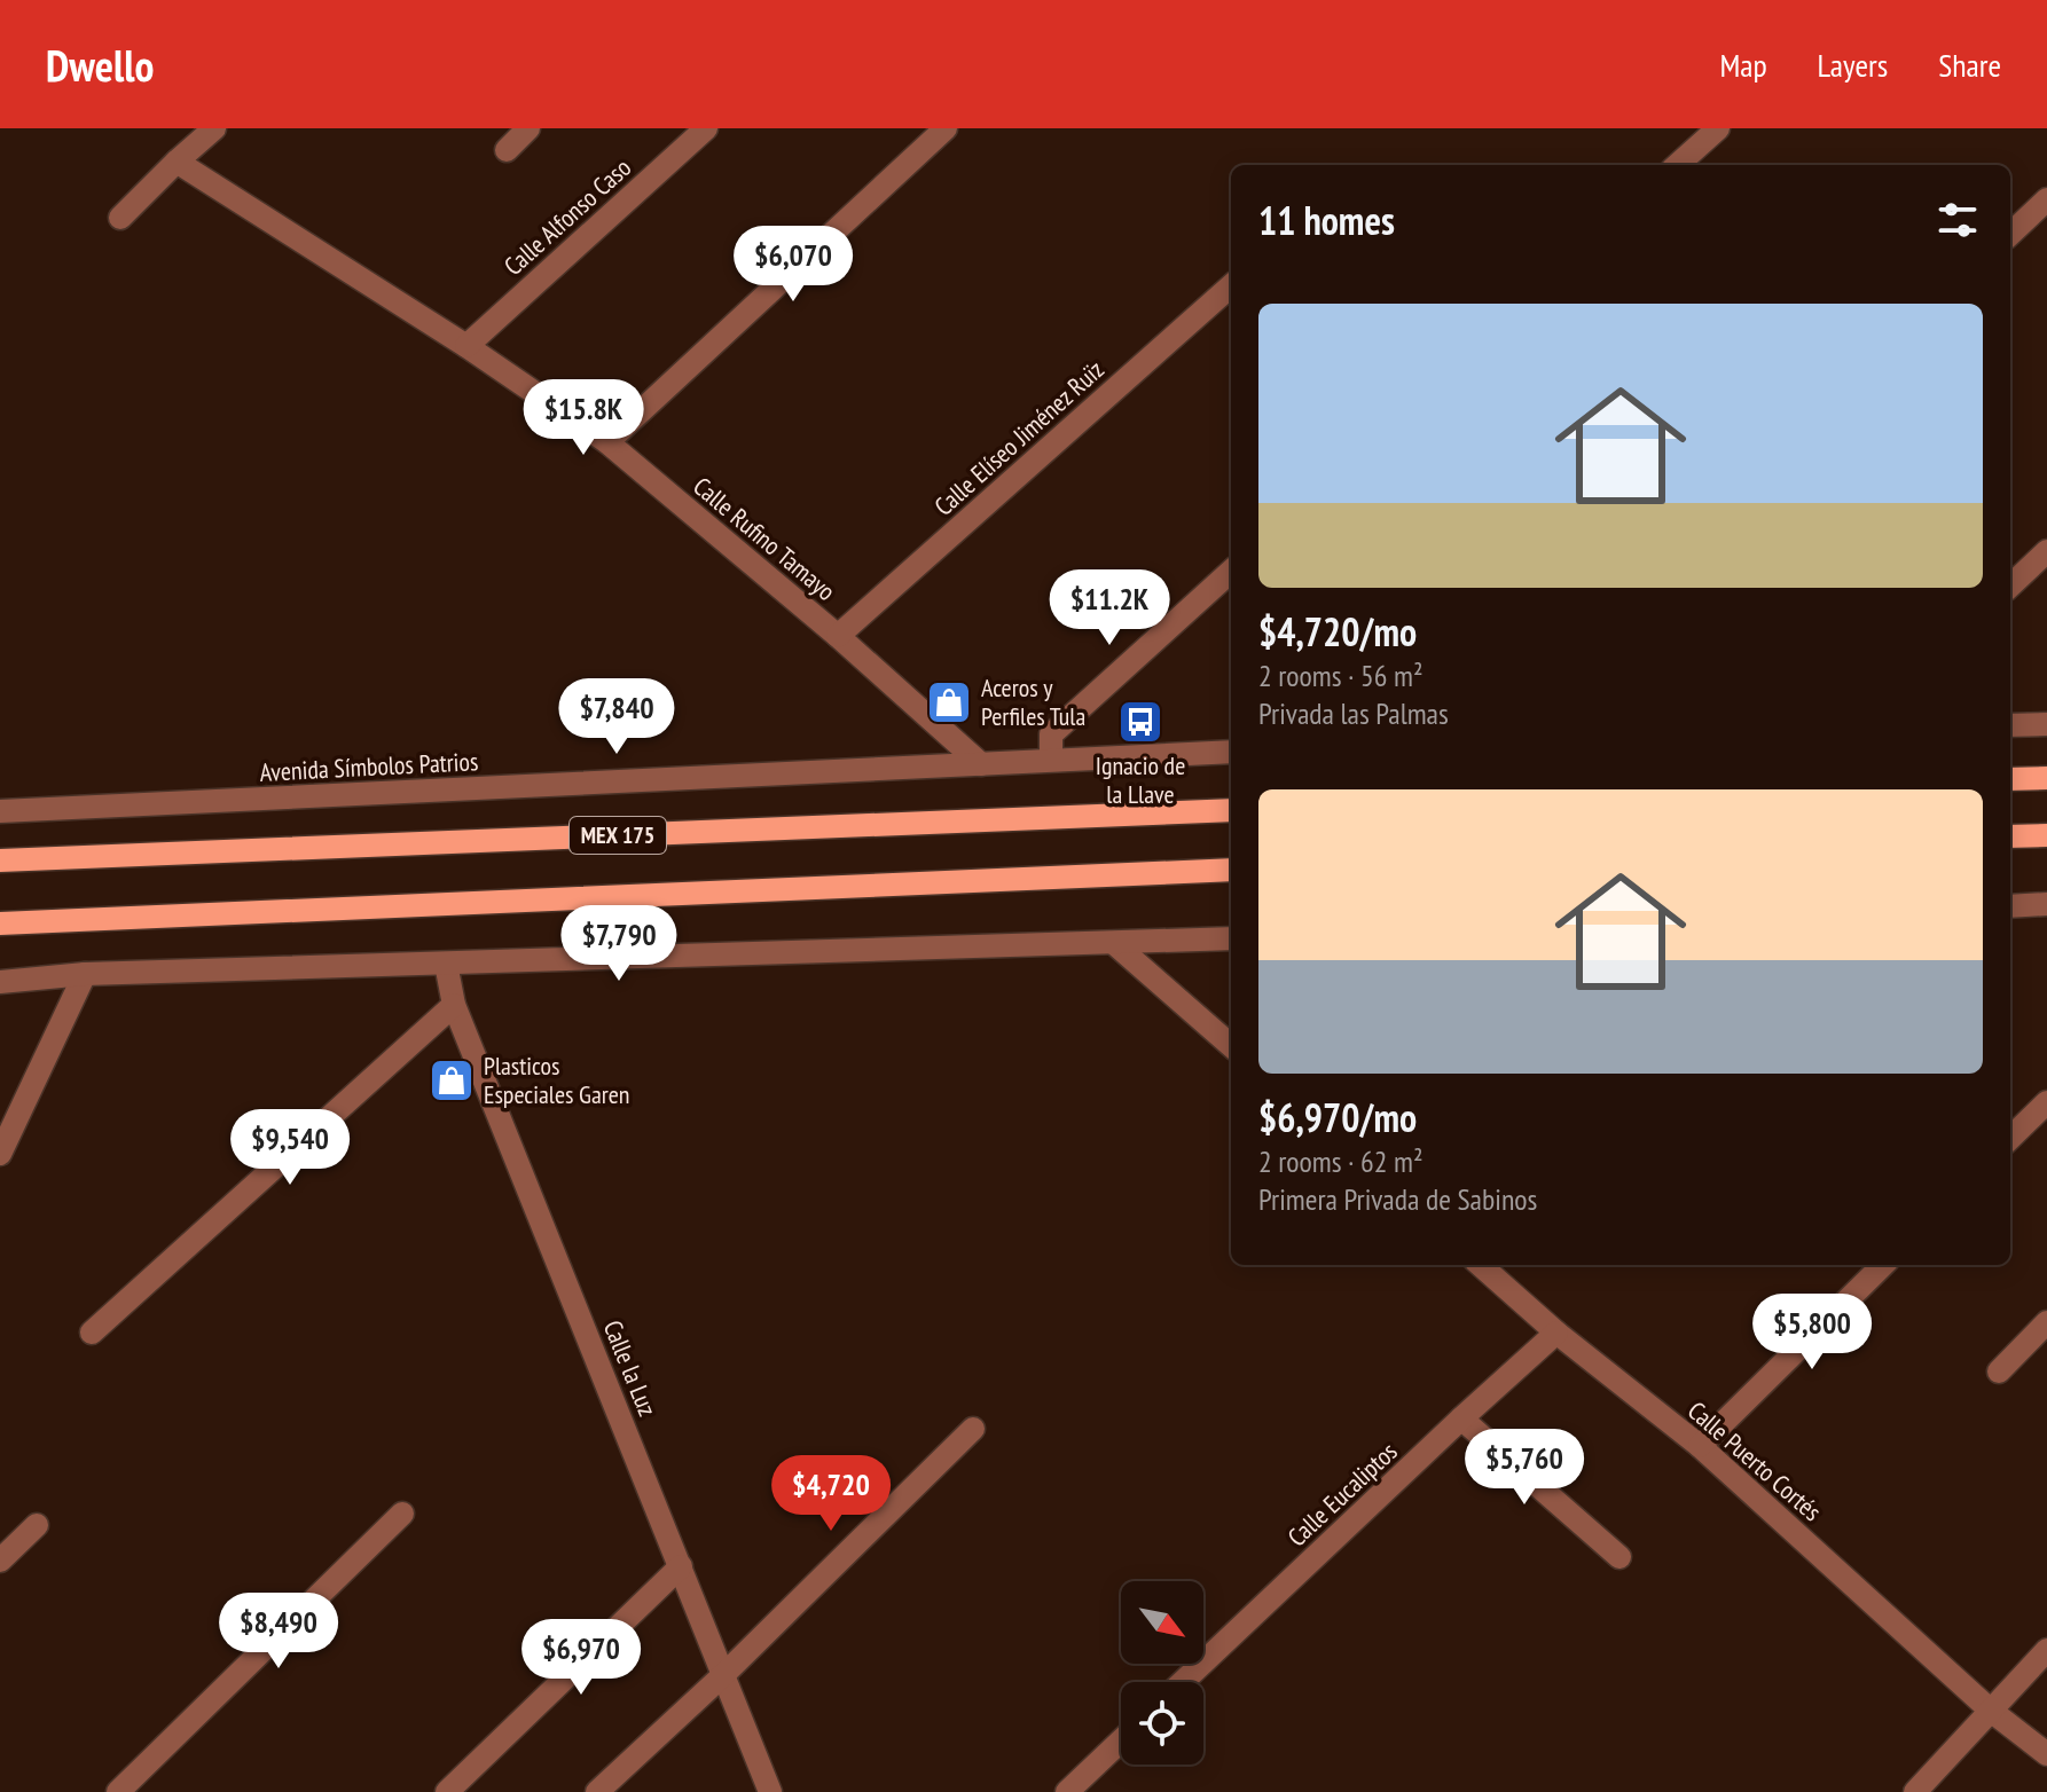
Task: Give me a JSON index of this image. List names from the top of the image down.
{
  "streets": {
    "main road": ["MEX 175"],
    "street": [
      "Calle Alfonso Caso",
      "Calle Elíseo Jiménez Ruïz",
      "Calle Rufino Tamayo",
      "Avenida Símbolos Patrios",
      "Calle la Luz",
      "Calle Puerto Cortés",
      "Calle Eucaliptos"
    ]
  },
  "crossings": [
    ["Calle Alfonso Caso", "Calle Rufino Tamayo"],
    ["Calle Elíseo Jiménez Ruïz", "Calle Rufino Tamayo"],
    ["Calle Rufino Tamayo", "Avenida Símbolos Patrios"],
    ["Calle Puerto Cortés", "Calle Eucaliptos"]
  ],
  "places": {
    "shop": ["Aceros y Perfiles Tula", "Plasticos Especiales Garen"],
    "bus stop": ["Ignacio de la Llave"]
  },
  "north": "bottom right",
  "page": {
    "header": "Dwello",
    "nav": ["Map", "Layers", "Share"],
    "heading": "11 homes",
    "price": [
      "$6,070",
      "$15.8K",
      "$11.2K",
      "$7,840",
      "$7,790",
      "$9,540",
      "$5,800",
      "$5,760",
      "$4,720",
      "$8,490",
      "$6,970"
    ],
    "list": [
      {
        "name": "$4,720/mo",
        "note": "2 rooms · 56 m² · Privada las Palmas"
      },
      {
        "name": "$6,970/mo",
        "note": "2 rooms · 62 m² · Primera Privada de Sabinos"
      }
    ]
  }
}
